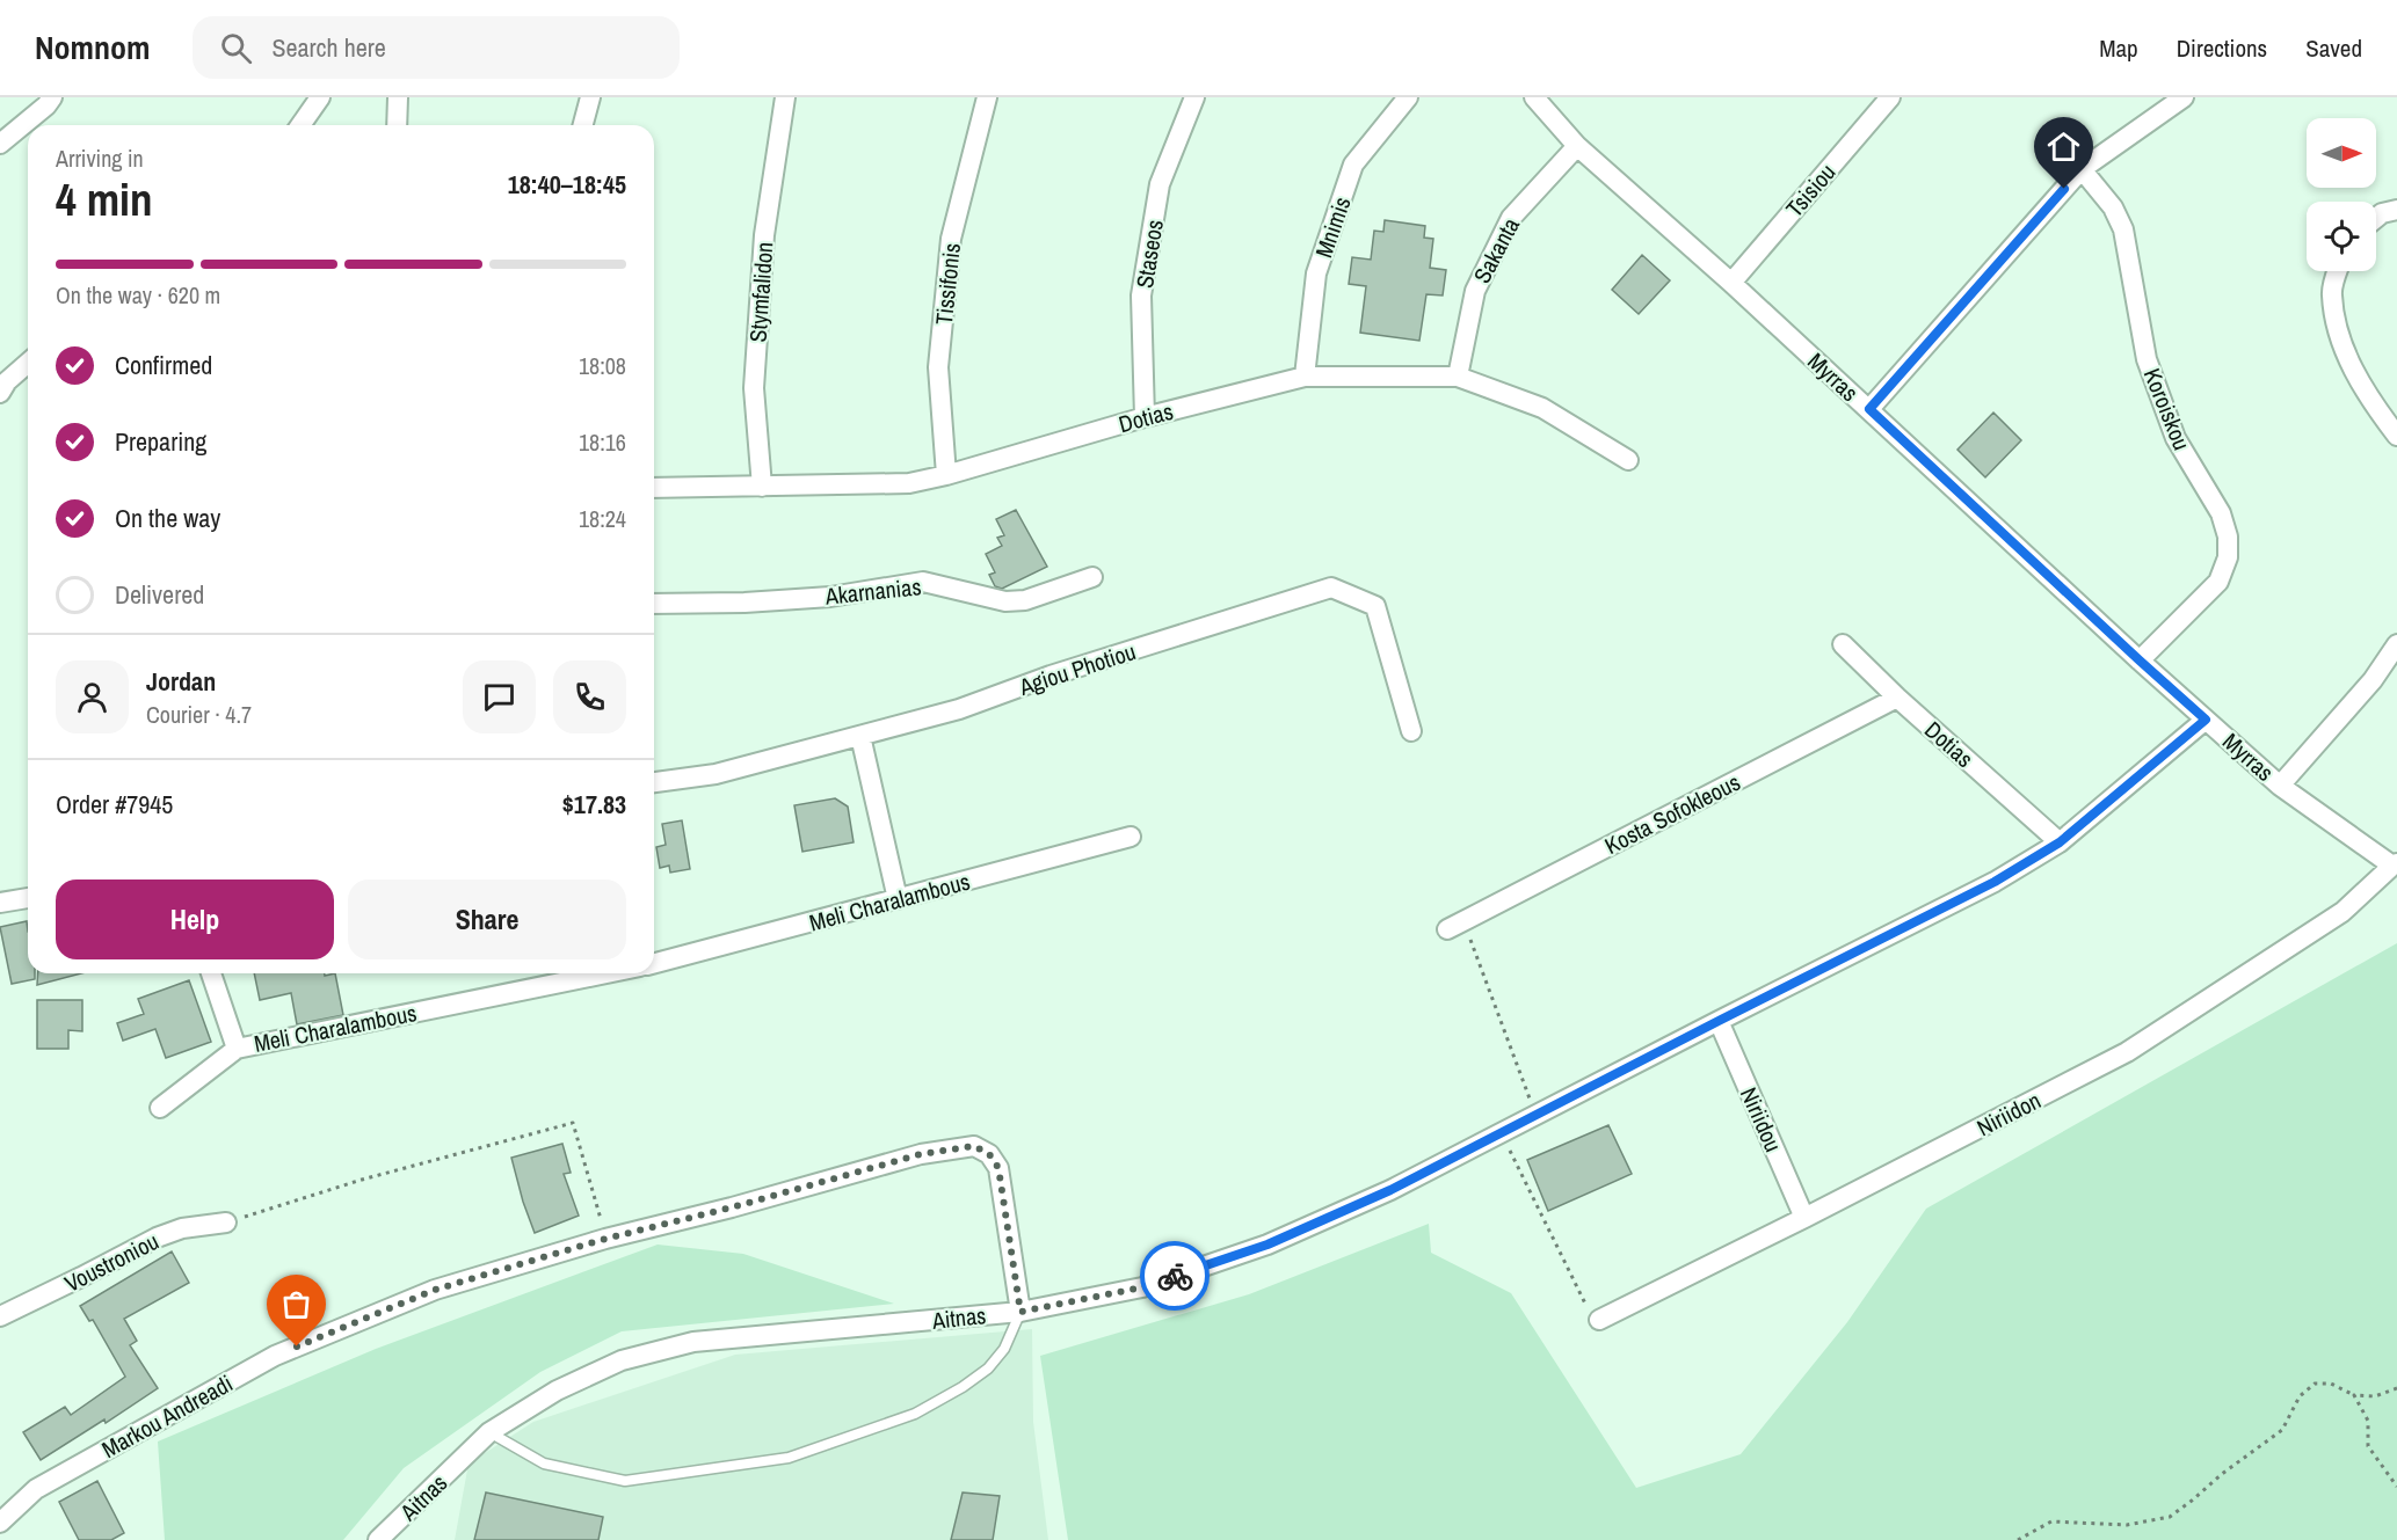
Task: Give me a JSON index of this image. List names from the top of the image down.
{
  "streets": {
    "street": [
      "Tsisiou",
      "Mnimis",
      "Sakanta",
      "Staseos",
      "Tissifonis",
      "Stymfalidon",
      "Myrras",
      "Koroiskou",
      "Dotias",
      "Akarnanias",
      "Agiou Photiou",
      "Kosta Sofokleous",
      "Meli Charalambous",
      "Niriidon",
      "Niriidou",
      "Voustroniou",
      "Aitnas",
      "Markou Andreadi"
    ]
  },
  "crossings": [
    ["Tsisiou", "Myrras"],
    ["Mnimis", "Dotias"],
    ["Sakanta", "Myrras"],
    ["Sakanta", "Dotias"],
    ["Staseos", "Dotias"],
    ["Tissifonis", "Dotias"],
    ["Stymfalidon", "Dotias"],
    ["Myrras", "Koroiskou"],
    ["Myrras", "Niriidon"],
    ["Myrras", "Aitnas"],
    ["Dotias", "Kosta Sofokleous"],
    ["Dotias", "Aitnas"],
    ["Niriidon", "Niriidou"],
    ["Niriidou", "Aitnas"],
    ["Aitnas", "Markou Andreadi"]
  ],
  "north": "right",
  "page": {
    "header": "Nomnom",
    "search": "Search here",
    "nav": ["Map", "Directions", "Saved"],
    "heading": ["4 min", "Arriving in", "18:40–18:45"],
    "panel": [
      "Jordan",
      "Courier · 4.7",
      "Order #7945",
      "$17.83"
    ],
    "bar": "On the way · 620 m",
    "list": [
      ["Confirmed", "18:08"],
      ["Preparing", "18:16"],
      ["On the way", "18:24"],
      "Delivered"
    ],
    "buttons": ["Help", "Share"]
  }
}
